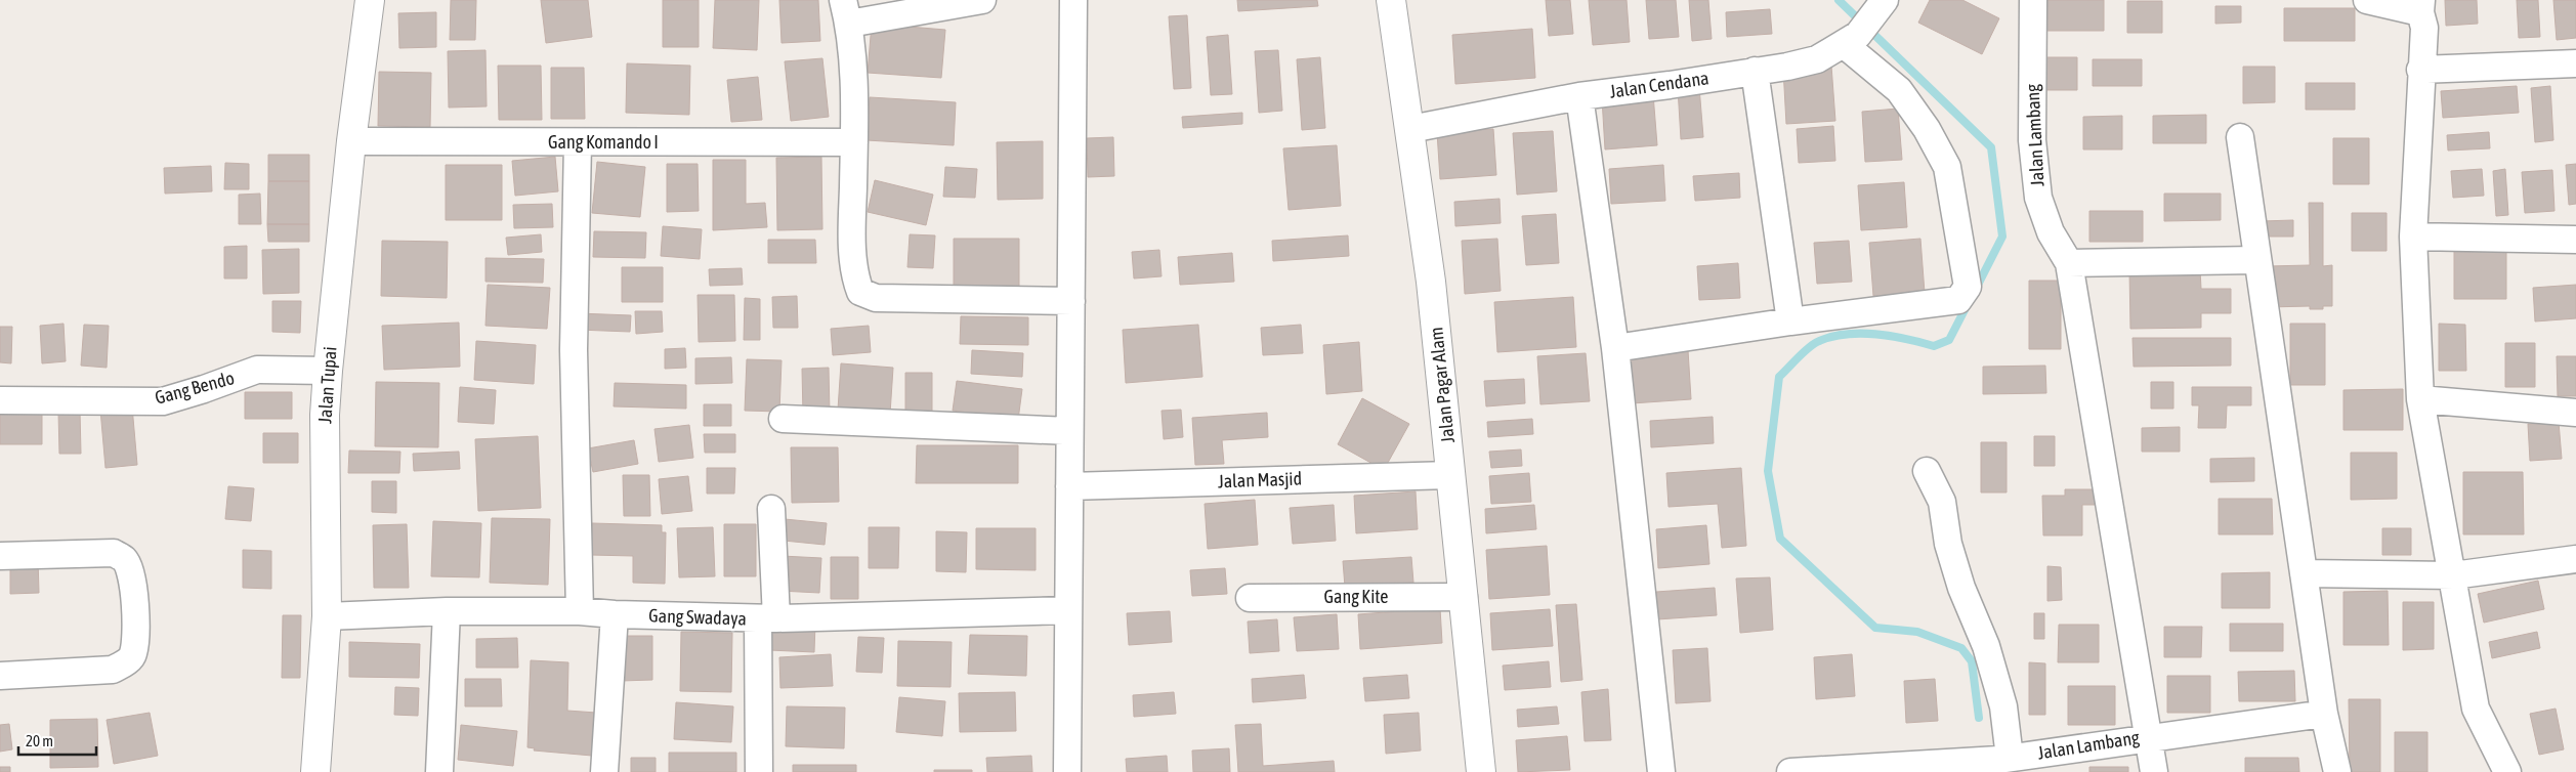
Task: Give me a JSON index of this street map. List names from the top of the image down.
{
  "streets": {
    "street": [
      "Jalan Cendana",
      "Jalan Lambang",
      "Gang Komando I",
      "Jalan Tupai",
      "Jalan Pagar Alam",
      "Gang Bendo",
      "Jalan Masjid",
      "Gang Kite",
      "Gang Swadaya"
    ]
  },
  "crossings": [
    ["Jalan Cendana", "Jalan Pagar Alam"],
    ["Gang Komando I", "Jalan Tupai"],
    ["Jalan Tupai", "Gang Bendo"],
    ["Jalan Tupai", "Gang Swadaya"],
    ["Jalan Pagar Alam", "Jalan Masjid"],
    ["Jalan Pagar Alam", "Gang Kite"]
  ],
  "scale_bar": "20 m"
}
